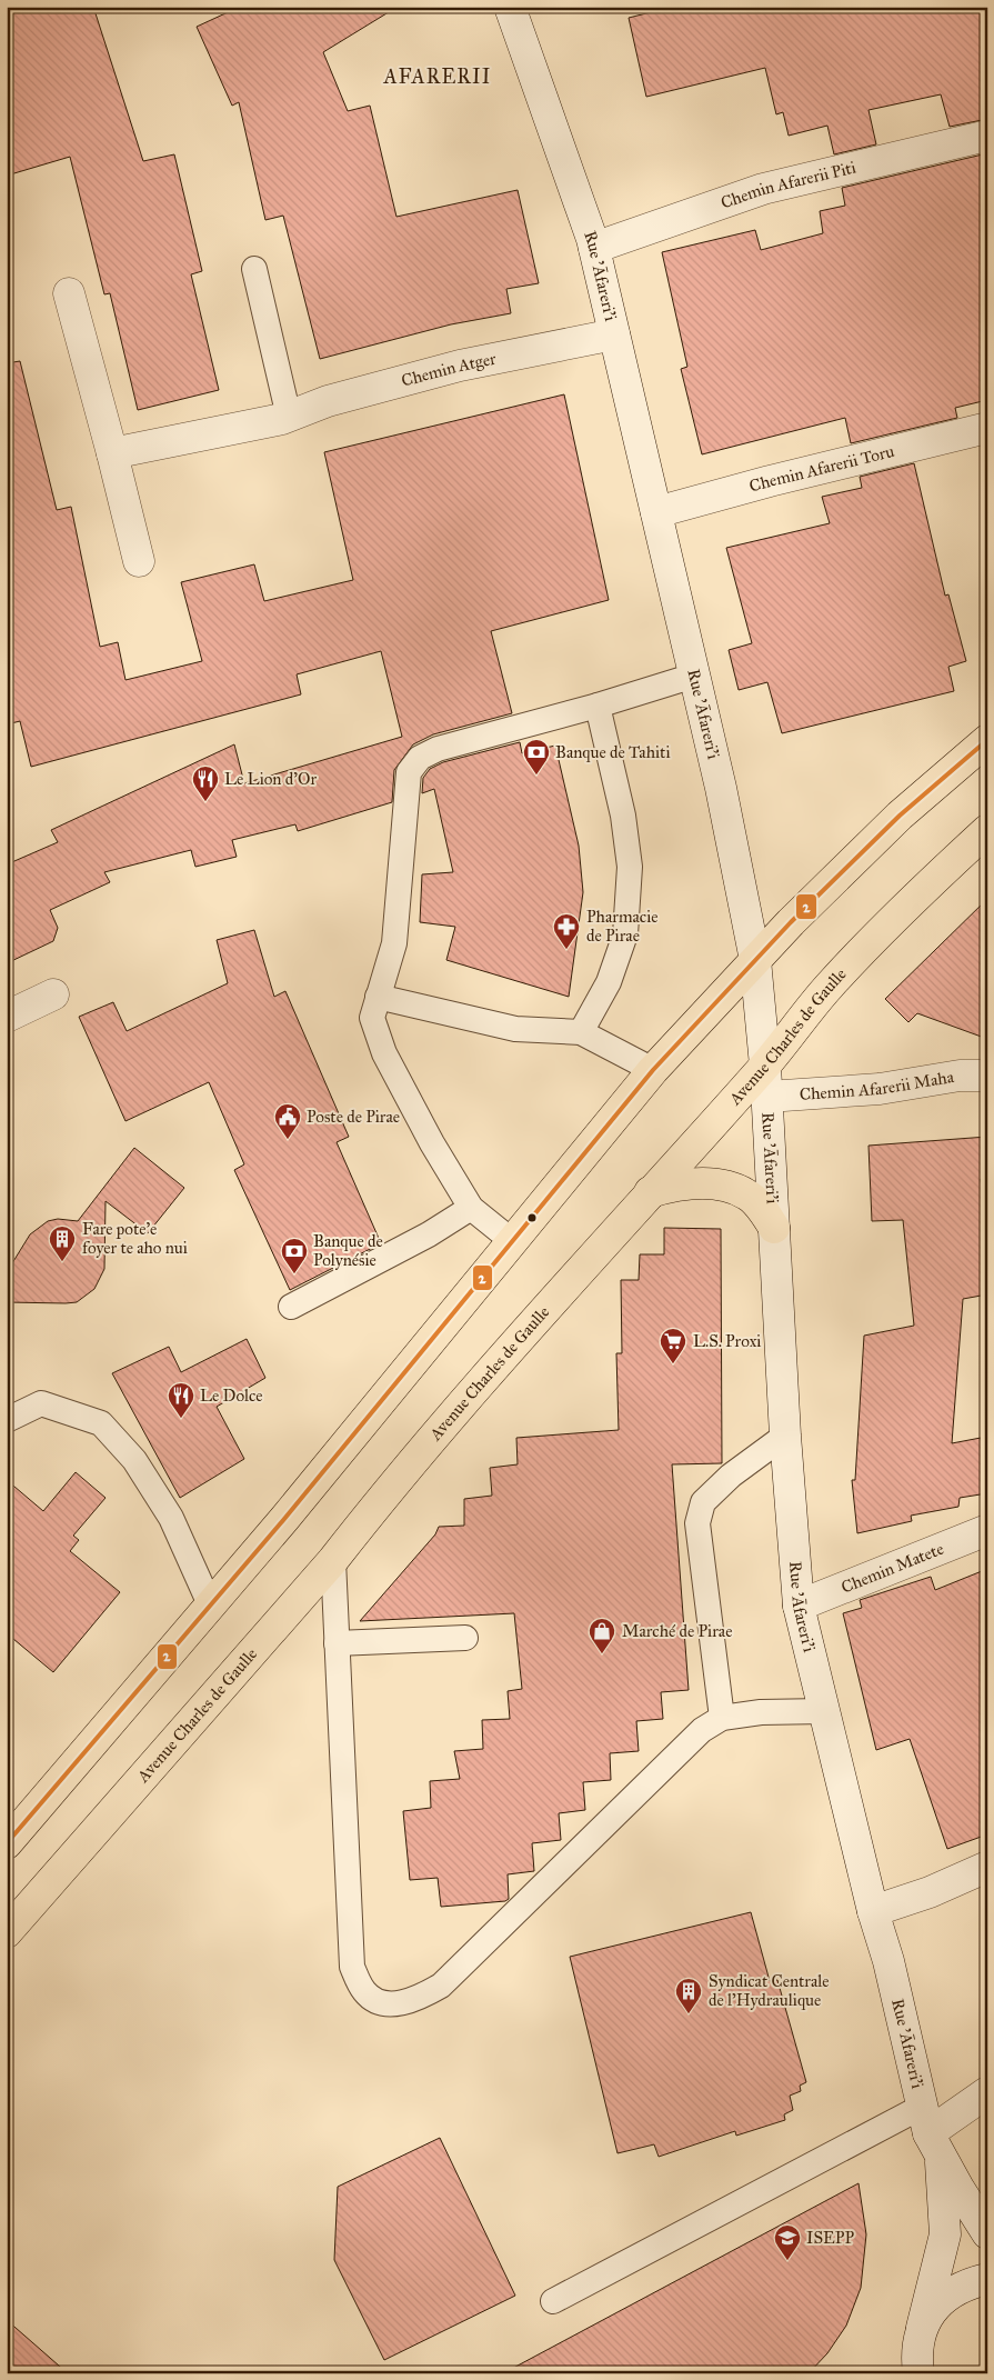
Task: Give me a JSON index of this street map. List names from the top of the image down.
{
  "streets": {
    "main road": [
      "Chemin Afarerii Piti",
      "Rue 'Āfareri'i",
      "Chemin Atger",
      "Chemin Afarerii Toru",
      "Avenue Charles de Gaulle",
      "Chemin Afarerii Maha",
      "Chemin Matete"
    ]
  },
  "crossings": [
    ["Chemin Afarerii Piti", "Rue 'Āfareri'i"],
    ["Rue 'Āfareri'i", "Chemin Atger"],
    ["Rue 'Āfareri'i", "Chemin Afarerii Toru"],
    ["Rue 'Āfareri'i", "Avenue Charles de Gaulle"],
    ["Rue 'Āfareri'i", "Chemin Afarerii Maha"],
    ["Rue 'Āfareri'i", "Chemin Matete"]
  ],
  "districts": ["AFARERII"],
  "places": {
    "bank": ["Banque de Tahiti", "Banque de Polynésie"],
    "restaurant": ["Le Lion d'Or", "Le Dolce"],
    "pharmacy": ["Pharmacie de Pirae"],
    "public building": ["Poste de Pirae"],
    "building": ["Fare pote'e foyer te aho nui", "Syndicat Centrale de l'Hydraulique"],
    "supermarket": ["L.S. Proxi"],
    "shop": ["Marché de Pirae"],
    "school or university": ["ISEPP"]
  },
  "lines": ["transit line 2"]
}
